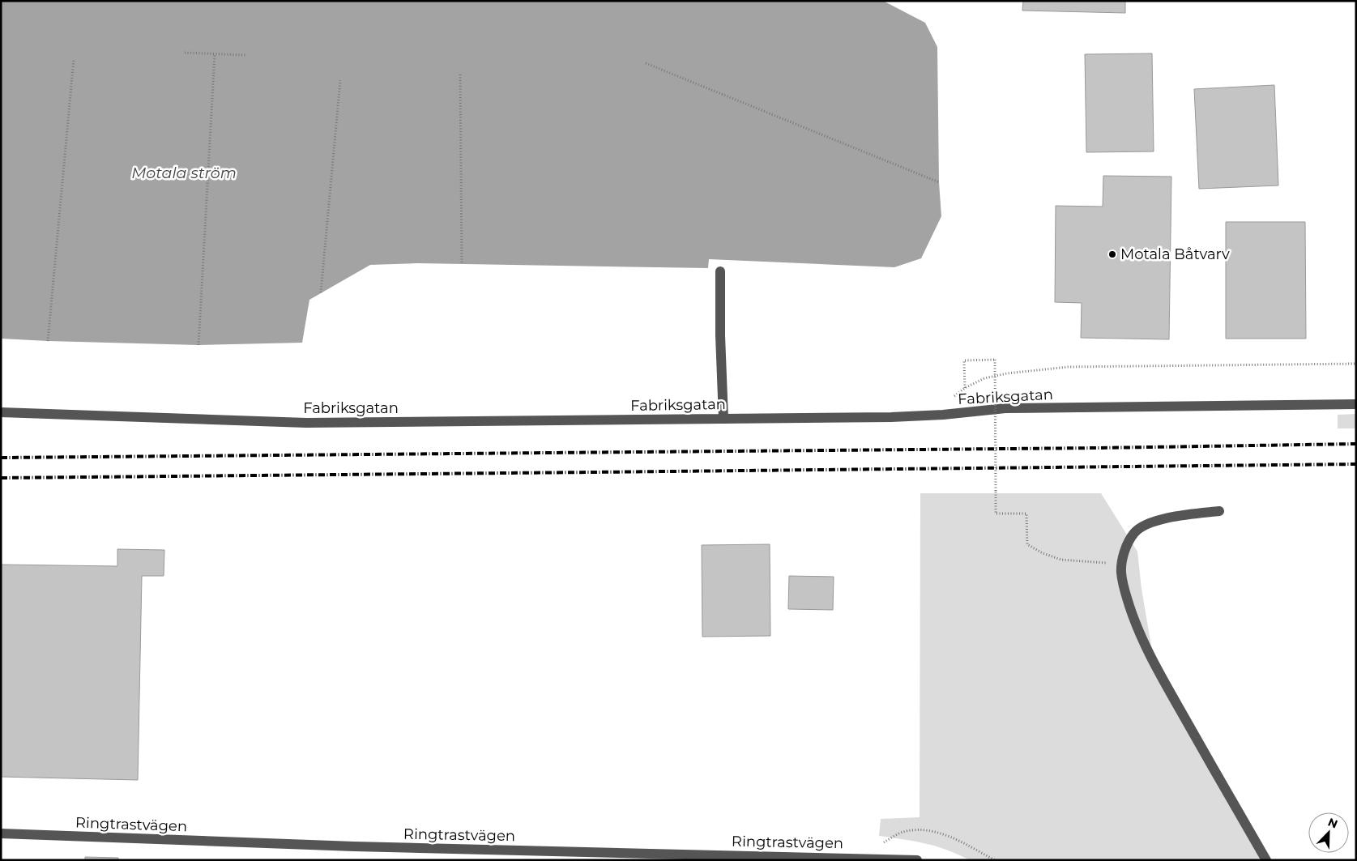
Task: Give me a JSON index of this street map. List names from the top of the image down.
{
  "streets": {
    "street": ["Fabriksgatan", "Ringtrastvägen"]
  },
  "water": ["Motala ström"],
  "places": ["Motala Båtvarv"],
  "north": "top right"
}
